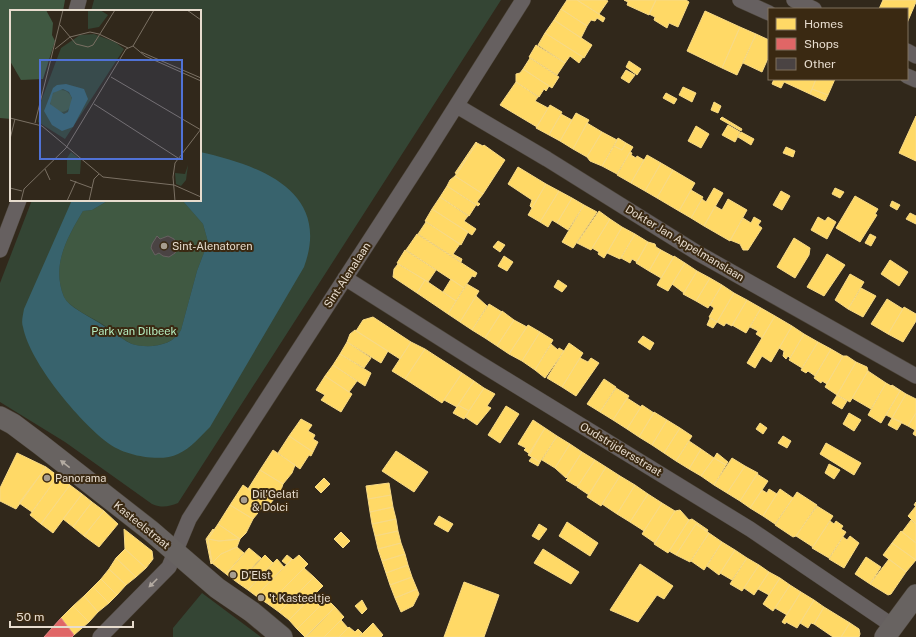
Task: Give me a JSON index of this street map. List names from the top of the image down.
{
  "streets": {
    "street": [
      "Dokter Jan Appelmanslaan",
      "Sint-Alenalaan",
      "Oudstrijdersstraat",
      "Kasteelstraat"
    ]
  },
  "crossings": [
    ["Dokter Jan Appelmanslaan", "Sint-Alenalaan"],
    ["Sint-Alenalaan", "Oudstrijdersstraat"],
    ["Sint-Alenalaan", "Kasteelstraat"]
  ],
  "one_way": ["Kasteelstraat"],
  "parks": ["Park van Dilbeek"],
  "places": [
    "Sint-Alenatoren",
    "Panorama",
    "Dil'Gelati & Dolci",
    "D'Elst",
    "'t Kasteeltje"
  ],
  "legend": ["Homes", "Shops", "Other"],
  "scale_bar": "50 m"
}
